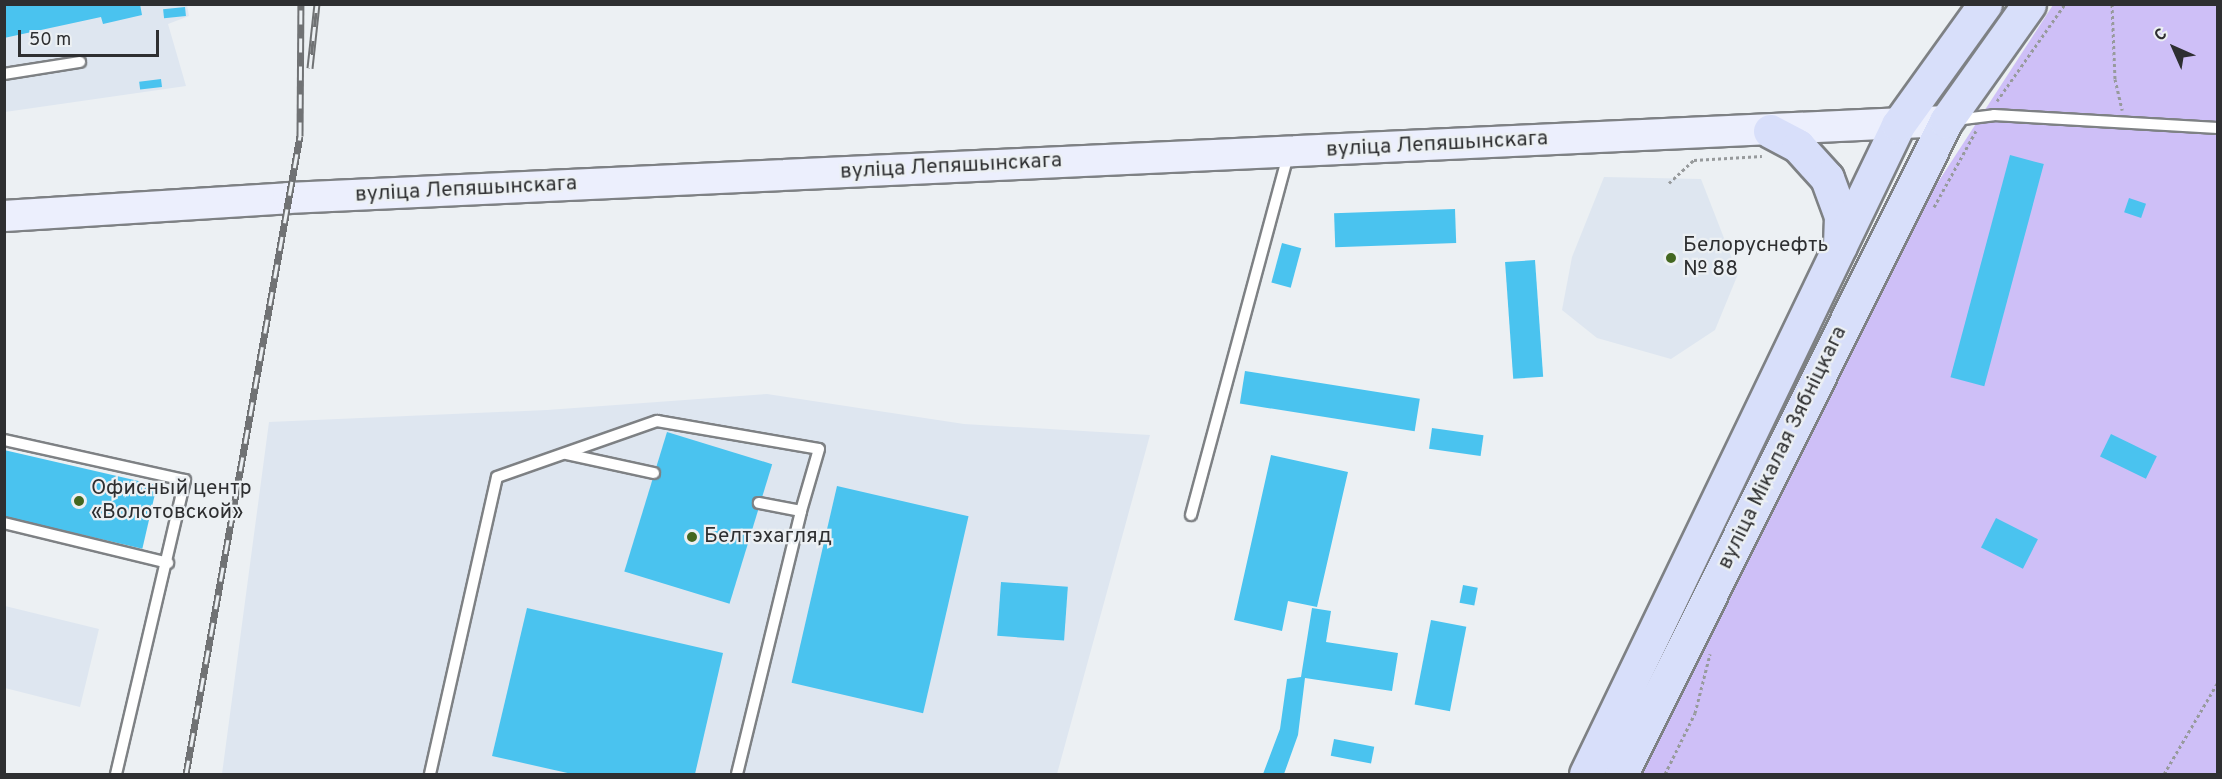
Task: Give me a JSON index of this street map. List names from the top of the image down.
{
  "streets": {
    "main road": ["вуліца Лепяшынскага", "вуліца Мікалая Зябніцкага"]
  },
  "crossings": [
    ["вуліца Лепяшынскага", "вуліца Мікалая Зябніцкага"]
  ],
  "places": ["Белоруснефть № 88", "Офисный центр «Волотовской»", "Белтэхагляд"],
  "scale_bar": "50 m",
  "north": "top left"
}
